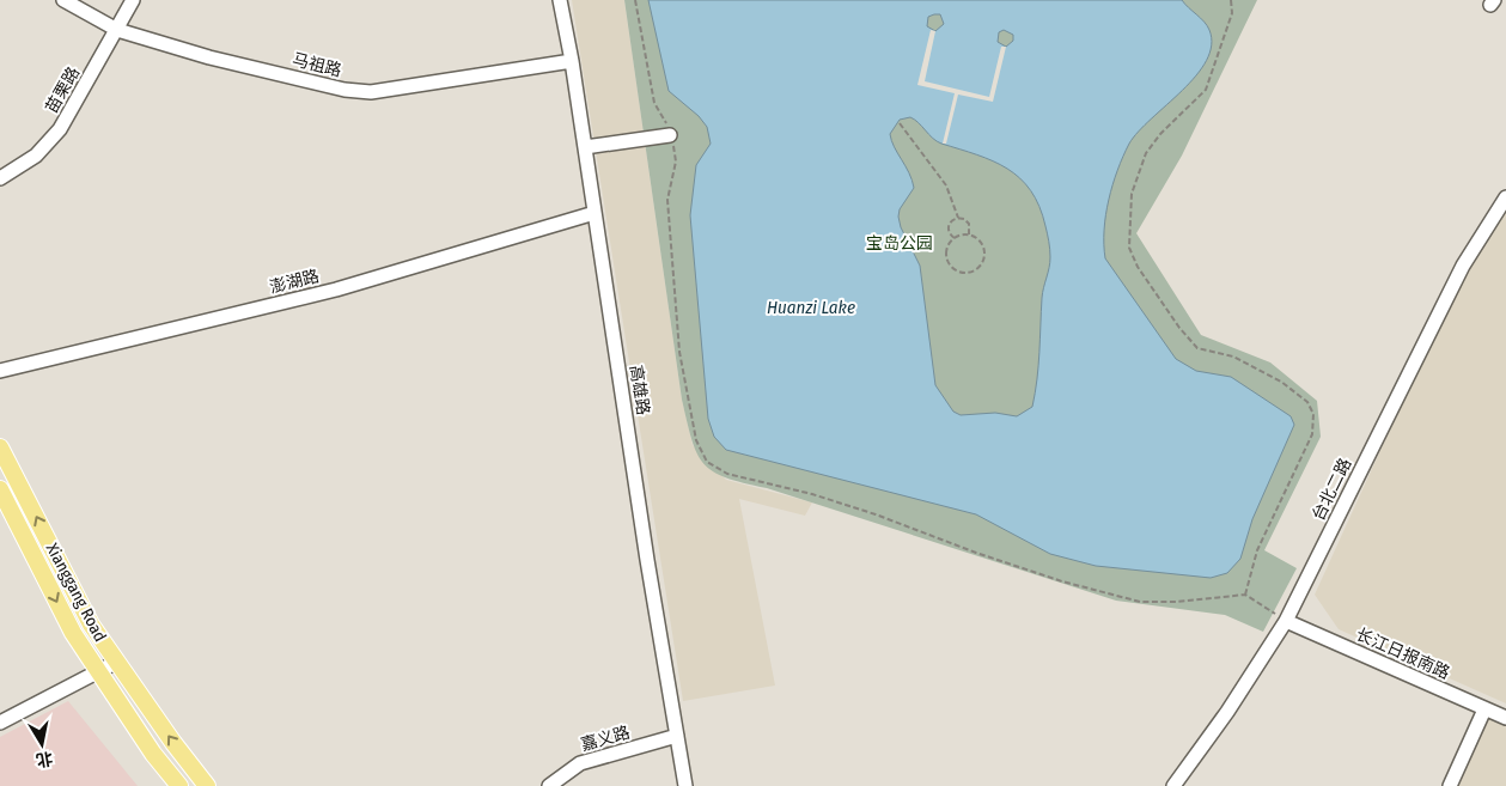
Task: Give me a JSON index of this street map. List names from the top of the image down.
{
  "streets": {
    "main road": ["Xianggang Road"],
    "street": [
      "马祖路",
      "苗栗路",
      "澎湖路",
      "高雄路",
      "台北二路",
      "长江日报南路",
      "嘉义路"
    ]
  },
  "crossings": [
    ["马祖路", "苗栗路"],
    ["马祖路", "高雄路"],
    ["澎湖路", "高雄路"],
    ["高雄路", "嘉义路"],
    ["台北二路", "长江日报南路"]
  ],
  "water": ["Huanzi Lake"],
  "parks": ["宝岛公园"],
  "north": "bottom"
}
